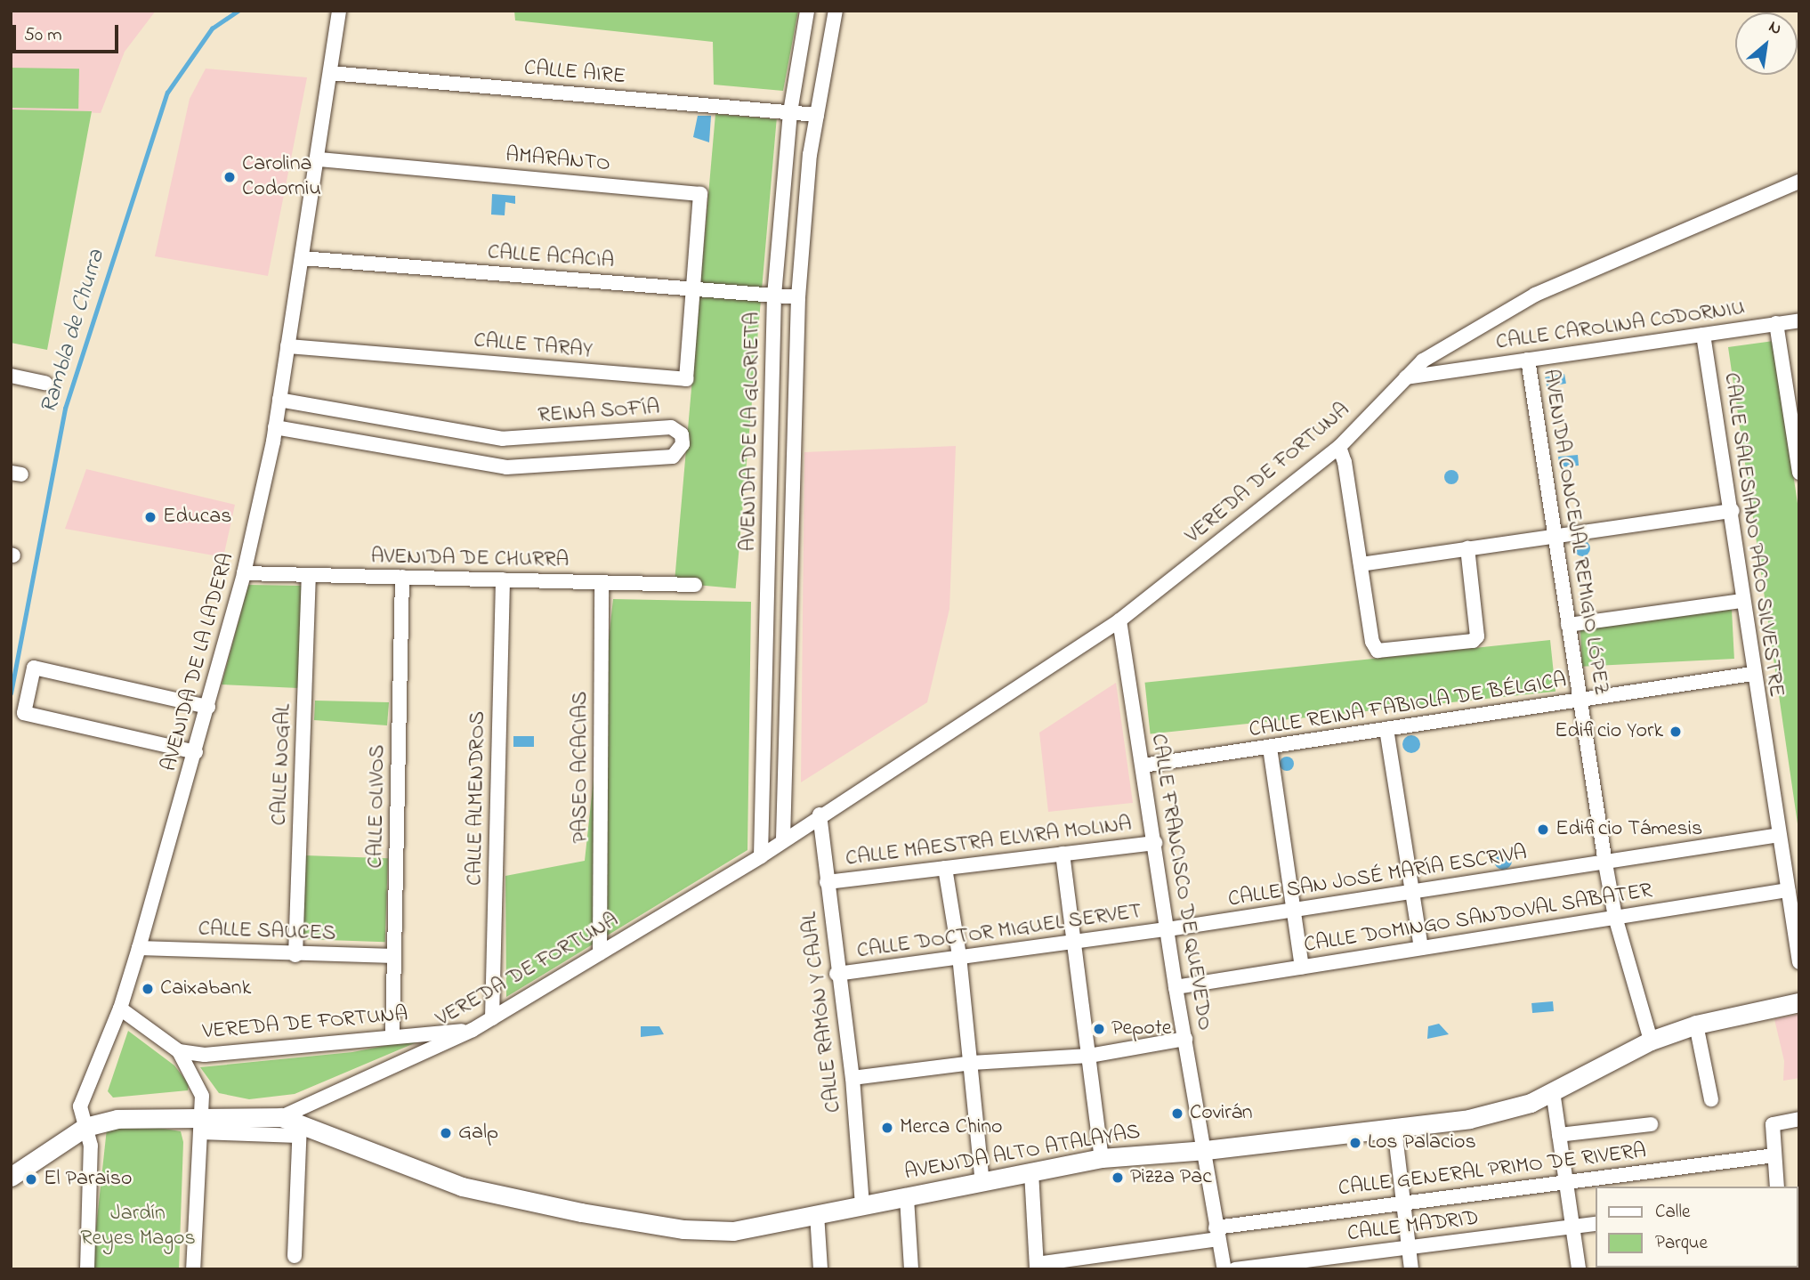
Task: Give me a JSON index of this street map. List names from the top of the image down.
{
  "streets": {
    "main road": ["AVENIDA ALTO ATALAYAS"],
    "street": [
      "CALLE AIRE",
      "AMARANTO",
      "CALLE ACACIA",
      "CALLE CAROLINA CODORNIU",
      "CALLE TARAY",
      "REINA SOFÍA",
      "AVENIDA DE LA GLORIETA",
      "VEREDA DE FORTUNA",
      "AVENIDA CONCEJAL REMIGIO LÓPEZ",
      "CALLE SALESIANO PACO SILVESTRE",
      "AVENIDA DE CHURRA",
      "AVENIDA DE LA LADERA",
      "CALLE REINA FABIOLA DE BÉLGICA",
      "CALLE NOGAL",
      "PASEO ACACIAS",
      "CALLE ALMENDROS",
      "CALLE OLIVOS",
      "CALLE MAESTRA ELVIRA MOLINA",
      "CALLE SAN JOSÉ MARÍA ESCRIVA",
      "CALLE FRANCISCO DE QUEVEDO",
      "CALLE DOMINGO SANDOVAL SABATER",
      "CALLE SAUCES",
      "CALLE DOCTOR MIGUEL SERVET",
      "CALLE RAMÓN Y CAJAL",
      "CALLE GENERAL PRIMO DE RIVERA",
      "CALLE MADRID"
    ]
  },
  "crossings": [
    ["CALLE AIRE", "AVENIDA DE LA GLORIETA"],
    ["CALLE AIRE", "AVENIDA DE LA LADERA"],
    ["AMARANTO", "CALLE ACACIA"],
    ["AMARANTO", "CALLE TARAY"],
    ["AMARANTO", "AVENIDA DE LA LADERA"],
    ["CALLE ACACIA", "CALLE TARAY"],
    ["CALLE ACACIA", "AVENIDA DE LA GLORIETA"],
    ["CALLE ACACIA", "AVENIDA DE LA LADERA"],
    ["CALLE CAROLINA CODORNIU", "VEREDA DE FORTUNA"],
    ["CALLE CAROLINA CODORNIU", "AVENIDA CONCEJAL REMIGIO LÓPEZ"],
    ["CALLE CAROLINA CODORNIU", "CALLE SALESIANO PACO SILVESTRE"],
    ["CALLE TARAY", "AVENIDA DE LA LADERA"],
    ["REINA SOFÍA", "AVENIDA DE LA LADERA"],
    ["AVENIDA DE LA GLORIETA", "VEREDA DE FORTUNA"],
    ["VEREDA DE FORTUNA", "PASEO ACACIAS"],
    ["VEREDA DE FORTUNA", "CALLE ALMENDROS"],
    ["VEREDA DE FORTUNA", "CALLE OLIVOS"],
    ["VEREDA DE FORTUNA", "CALLE FRANCISCO DE QUEVEDO"],
    ["VEREDA DE FORTUNA", "CALLE RAMÓN Y CAJAL"],
    ["VEREDA DE FORTUNA", "AVENIDA ALTO ATALAYAS"],
    ["AVENIDA CONCEJAL REMIGIO LÓPEZ", "CALLE REINA FABIOLA DE BÉLGICA"],
    ["AVENIDA CONCEJAL REMIGIO LÓPEZ", "CALLE SAN JOSÉ MARÍA ESCRIVA"],
    ["AVENIDA CONCEJAL REMIGIO LÓPEZ", "CALLE DOMINGO SANDOVAL SABATER"],
    ["AVENIDA CONCEJAL REMIGIO LÓPEZ", "AVENIDA ALTO ATALAYAS"],
    ["CALLE SALESIANO PACO SILVESTRE", "CALLE REINA FABIOLA DE BÉLGICA"],
    ["CALLE SALESIANO PACO SILVESTRE", "CALLE SAN JOSÉ MARÍA ESCRIVA"],
    ["CALLE SALESIANO PACO SILVESTRE", "CALLE DOMINGO SANDOVAL SABATER"],
    ["AVENIDA DE CHURRA", "AVENIDA DE LA LADERA"],
    ["AVENIDA DE CHURRA", "CALLE NOGAL"],
    ["AVENIDA DE CHURRA", "PASEO ACACIAS"],
    ["AVENIDA DE CHURRA", "CALLE ALMENDROS"],
    ["AVENIDA DE CHURRA", "CALLE OLIVOS"],
    ["AVENIDA DE LA LADERA", "CALLE SAUCES"],
    ["CALLE REINA FABIOLA DE BÉLGICA", "CALLE FRANCISCO DE QUEVEDO"],
    ["CALLE NOGAL", "CALLE SAUCES"],
    ["CALLE OLIVOS", "CALLE SAUCES"],
    ["CALLE MAESTRA ELVIRA MOLINA", "CALLE FRANCISCO DE QUEVEDO"],
    ["CALLE MAESTRA ELVIRA MOLINA", "CALLE RAMÓN Y CAJAL"],
    ["CALLE SAN JOSÉ MARÍA ESCRIVA", "CALLE FRANCISCO DE QUEVEDO"],
    ["CALLE SAN JOSÉ MARÍA ESCRIVA", "CALLE DOCTOR MIGUEL SERVET"],
    ["CALLE FRANCISCO DE QUEVEDO", "CALLE DOMINGO SANDOVAL SABATER"],
    ["CALLE FRANCISCO DE QUEVEDO", "CALLE DOCTOR MIGUEL SERVET"],
    ["CALLE FRANCISCO DE QUEVEDO", "AVENIDA ALTO ATALAYAS"],
    ["CALLE FRANCISCO DE QUEVEDO", "CALLE GENERAL PRIMO DE RIVERA"],
    ["CALLE DOCTOR MIGUEL SERVET", "CALLE RAMÓN Y CAJAL"],
    ["CALLE RAMÓN Y CAJAL", "AVENIDA ALTO ATALAYAS"]
  ],
  "water": ["Rambla de Churra"],
  "parks": ["Jardín Reyes Magos"],
  "places": [
    "Carolina Codorniu",
    "Educas",
    "Edificio York",
    "Edificio Támesis",
    "Caixabank",
    "Pepote",
    "Covirán",
    "Merca Chino",
    "Galp",
    "Los Palacios",
    "Pizza Pac",
    "El Paraiso"
  ],
  "legend": ["Calle", "Parque"],
  "scale_bar": "50 m",
  "north": "top right"
}
